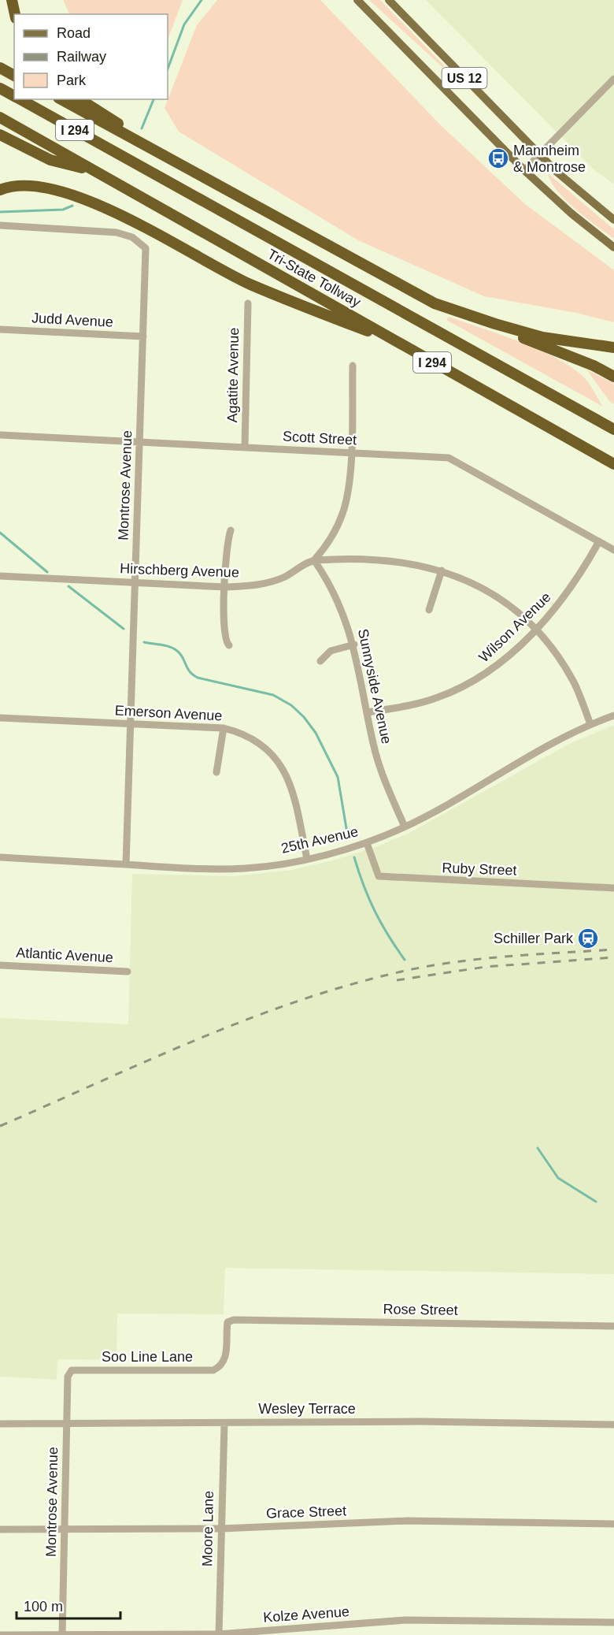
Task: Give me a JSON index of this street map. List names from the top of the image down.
{
  "streets": {
    "highway": ["I 294", "Tri-State Tollway"],
    "main road": ["US 12"],
    "street": [
      "Judd Avenue",
      "Agatite Avenue",
      "Scott Street",
      "Montrose Avenue",
      "Hirschberg Avenue",
      "Wilson Avenue",
      "Sunnyside Avenue",
      "Emerson Avenue",
      "25th Avenue",
      "Ruby Street",
      "Atlantic Avenue",
      "Rose Street",
      "Soo Line Lane",
      "Wesley Terrace",
      "Grace Street",
      "Moore Lane",
      "Kolze Avenue"
    ]
  },
  "crossings": [
    ["Judd Avenue", "Montrose Avenue"],
    ["Agatite Avenue", "Scott Street"],
    ["Scott Street", "Montrose Avenue"],
    ["Scott Street", "Wilson Avenue"],
    ["Montrose Avenue", "Hirschberg Avenue"],
    ["Montrose Avenue", "Emerson Avenue"],
    ["Montrose Avenue", "25th Avenue"],
    ["Montrose Avenue", "Soo Line Lane"],
    ["Montrose Avenue", "Wesley Terrace"],
    ["Montrose Avenue", "Grace Street"],
    ["Montrose Avenue", "Kolze Avenue"],
    ["Hirschberg Avenue", "Wilson Avenue"],
    ["Hirschberg Avenue", "Sunnyside Avenue"],
    ["Hirschberg Avenue", "25th Avenue"],
    ["Wilson Avenue", "Sunnyside Avenue"],
    ["Sunnyside Avenue", "25th Avenue"],
    ["Emerson Avenue", "25th Avenue"],
    ["25th Avenue", "Ruby Street"],
    ["Rose Street", "Soo Line Lane"],
    ["Wesley Terrace", "Moore Lane"],
    ["Grace Street", "Moore Lane"],
    ["Moore Lane", "Kolze Avenue"]
  ],
  "places": {
    "bus stop": ["Mannheim & Montrose"],
    "station": ["Schiller Park"]
  },
  "legend": ["Road", "Railway", "Park"],
  "scale_bar": "100 m"
}
